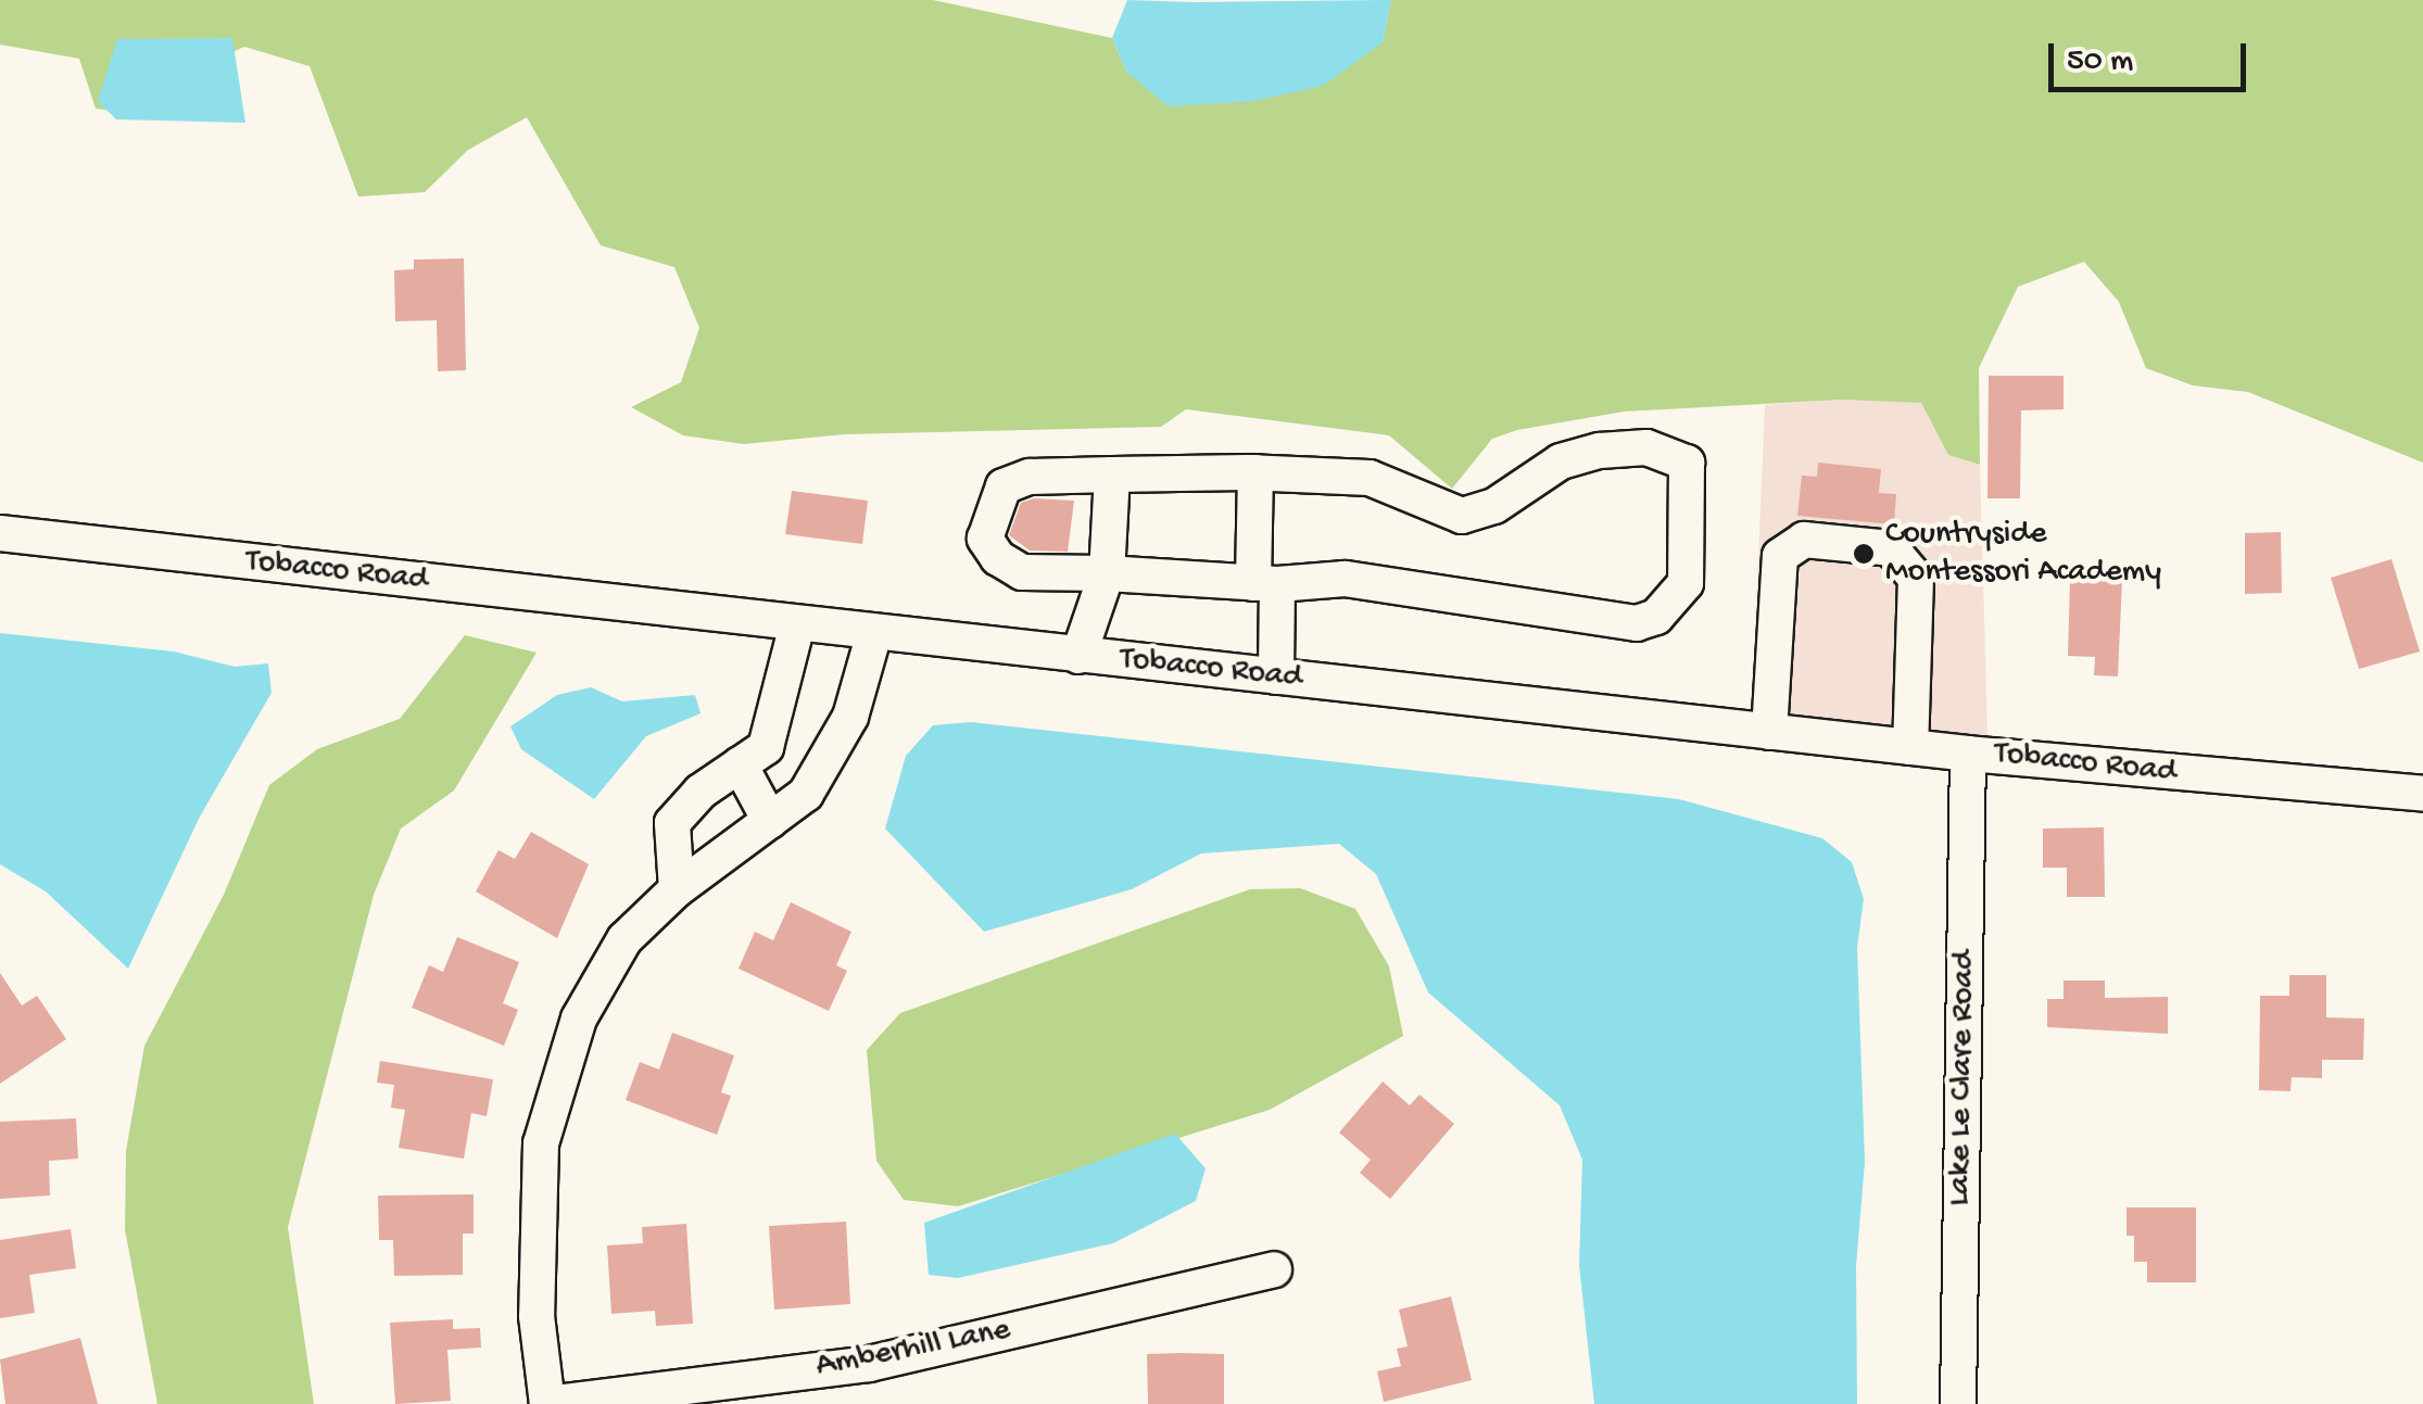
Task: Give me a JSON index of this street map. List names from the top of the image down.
{
  "streets": {
    "street": ["Tobacco Road", "Lake Le Clare Road", "Amberhill Lane"]
  },
  "crossings": [
    ["Tobacco Road", "Lake Le Clare Road"]
  ],
  "places": ["Countryside Montessori Academy"],
  "scale_bar": "50 m"
}
